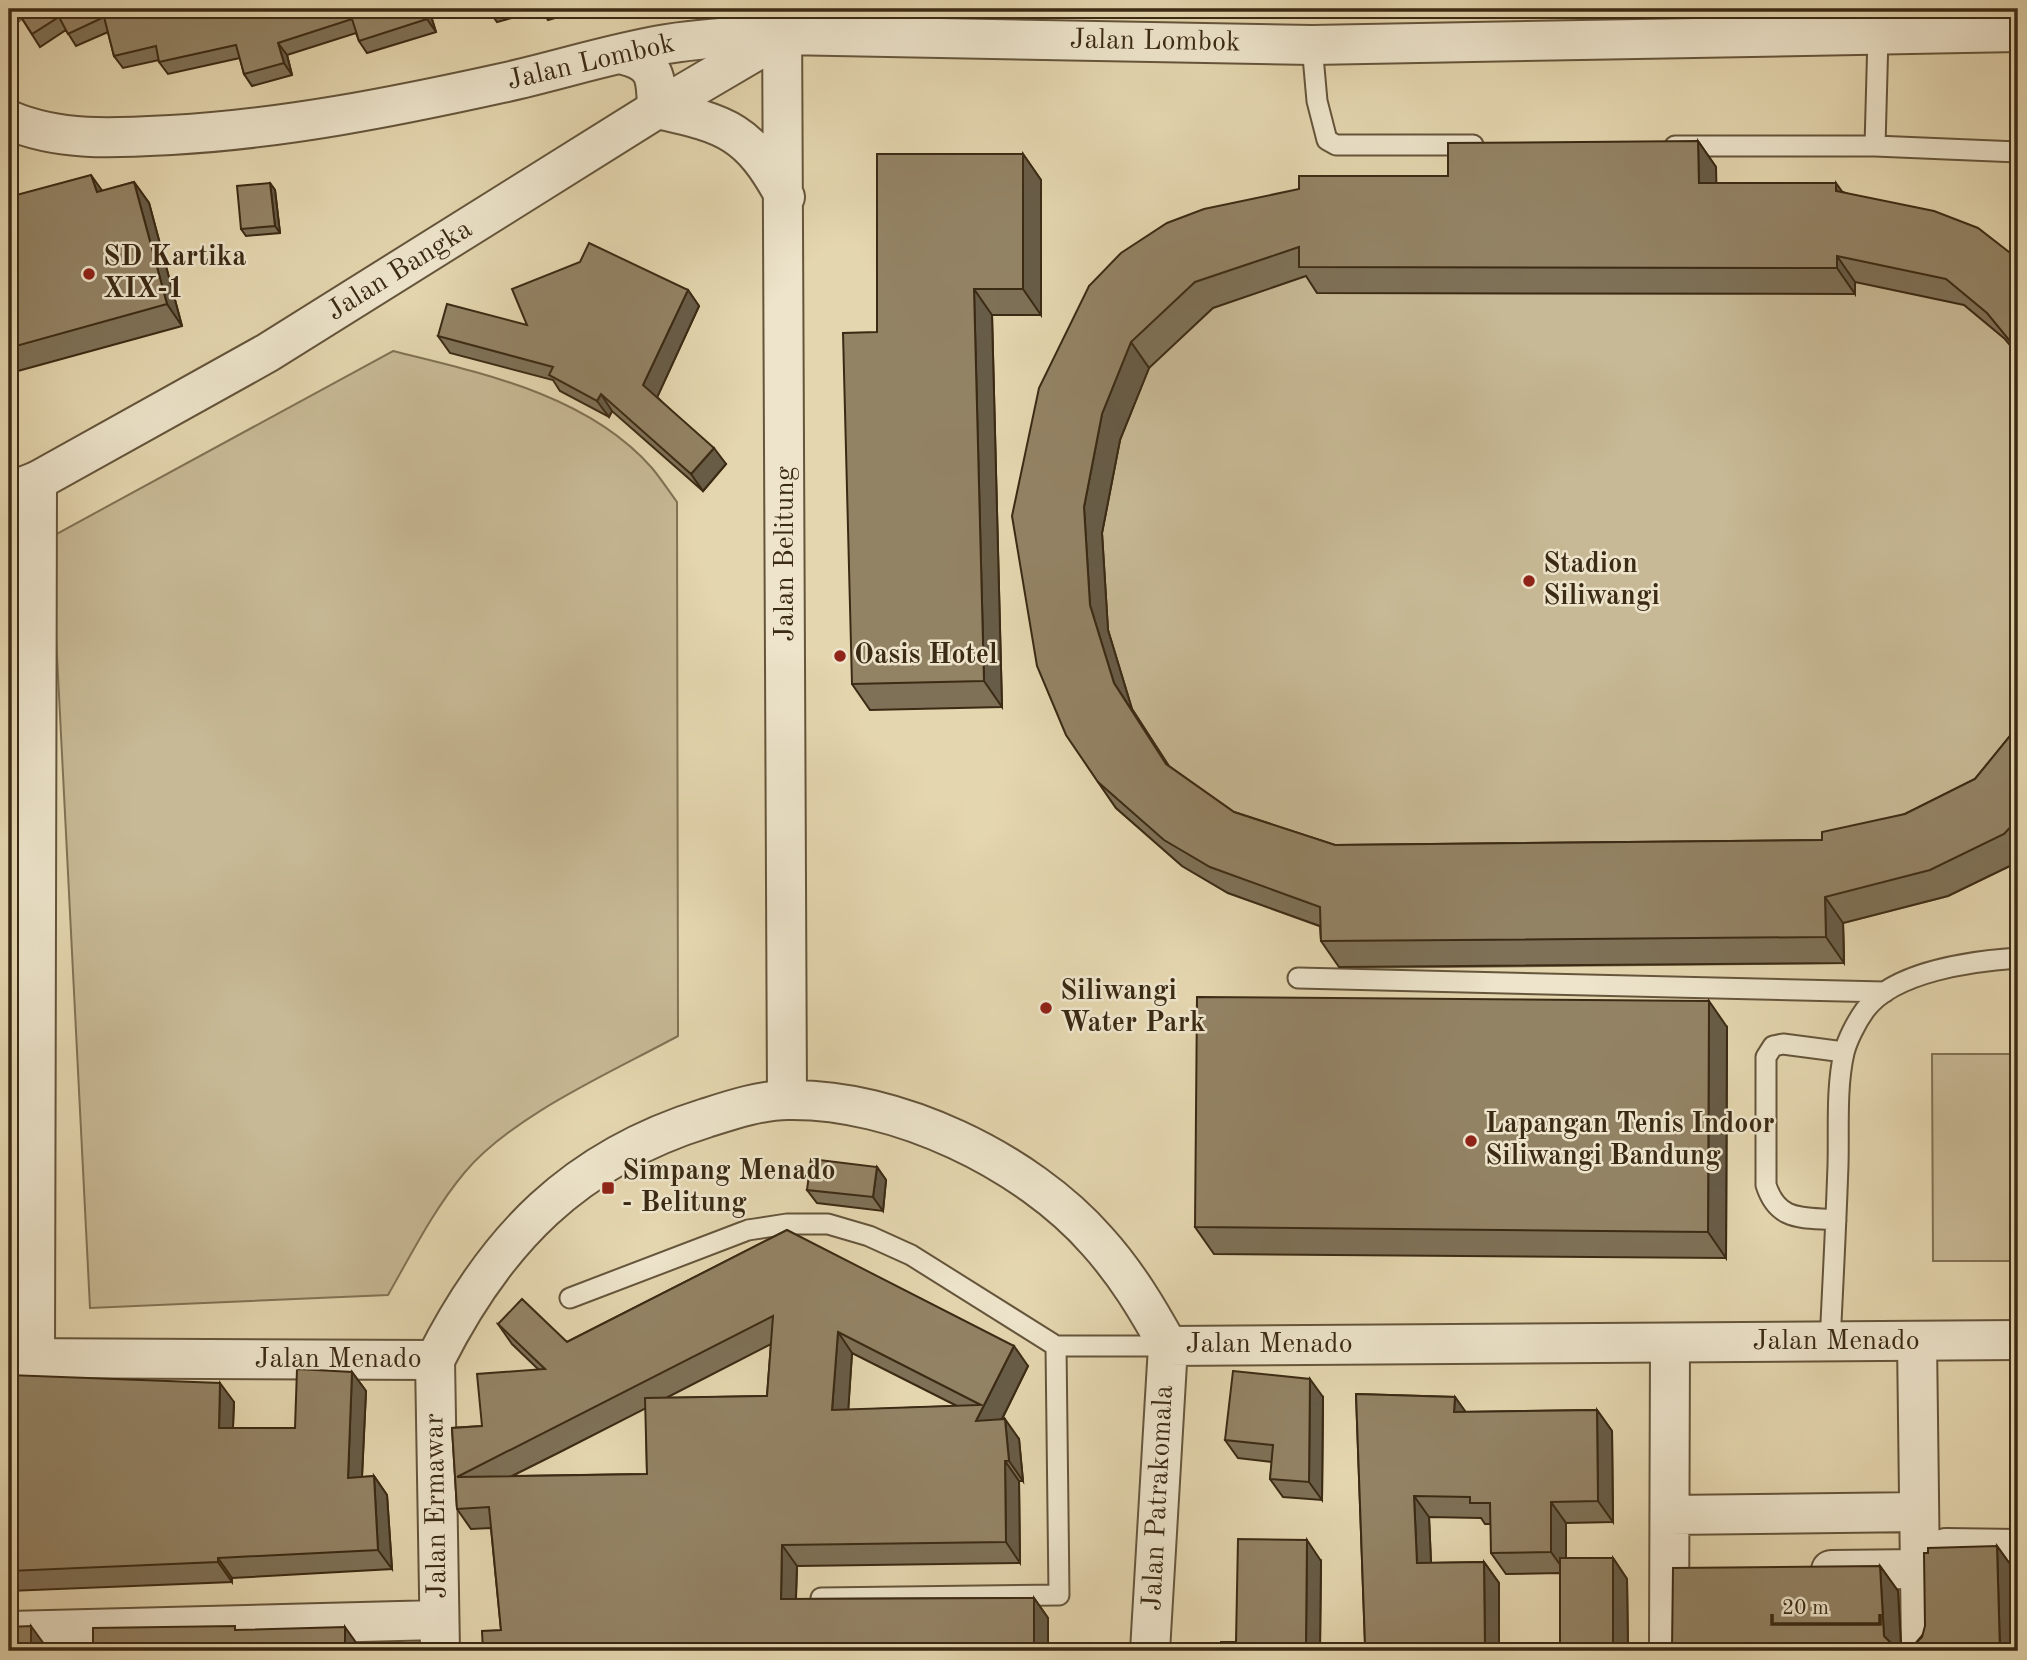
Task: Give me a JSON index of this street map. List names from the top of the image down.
{
  "streets": {
    "street": [
      "Jalan Lombok",
      "Jalan Bangka",
      "Jalan Belitung",
      "Jalan Menado",
      "Jalan Patrakomala",
      "Jalan Ermawar"
    ]
  },
  "crossings": [
    ["Jalan Lombok", "Jalan Bangka"],
    ["Jalan Lombok", "Jalan Belitung"],
    ["Jalan Bangka", "Jalan Belitung"],
    ["Jalan Belitung", "Jalan Menado"],
    ["Jalan Menado", "Jalan Patrakomala"],
    ["Jalan Menado", "Jalan Ermawar"]
  ],
  "places": {
    "other": [
      "SD Kartika XIX-1",
      "Stadion Siliwangi",
      "Oasis Hotel",
      "Siliwangi Water Park",
      "Lapangan Tenis Indoor Siliwangi Bandung"
    ],
    "transit": ["Simpang Menado - Belitung"]
  },
  "scale_bar": "20 m"
}
